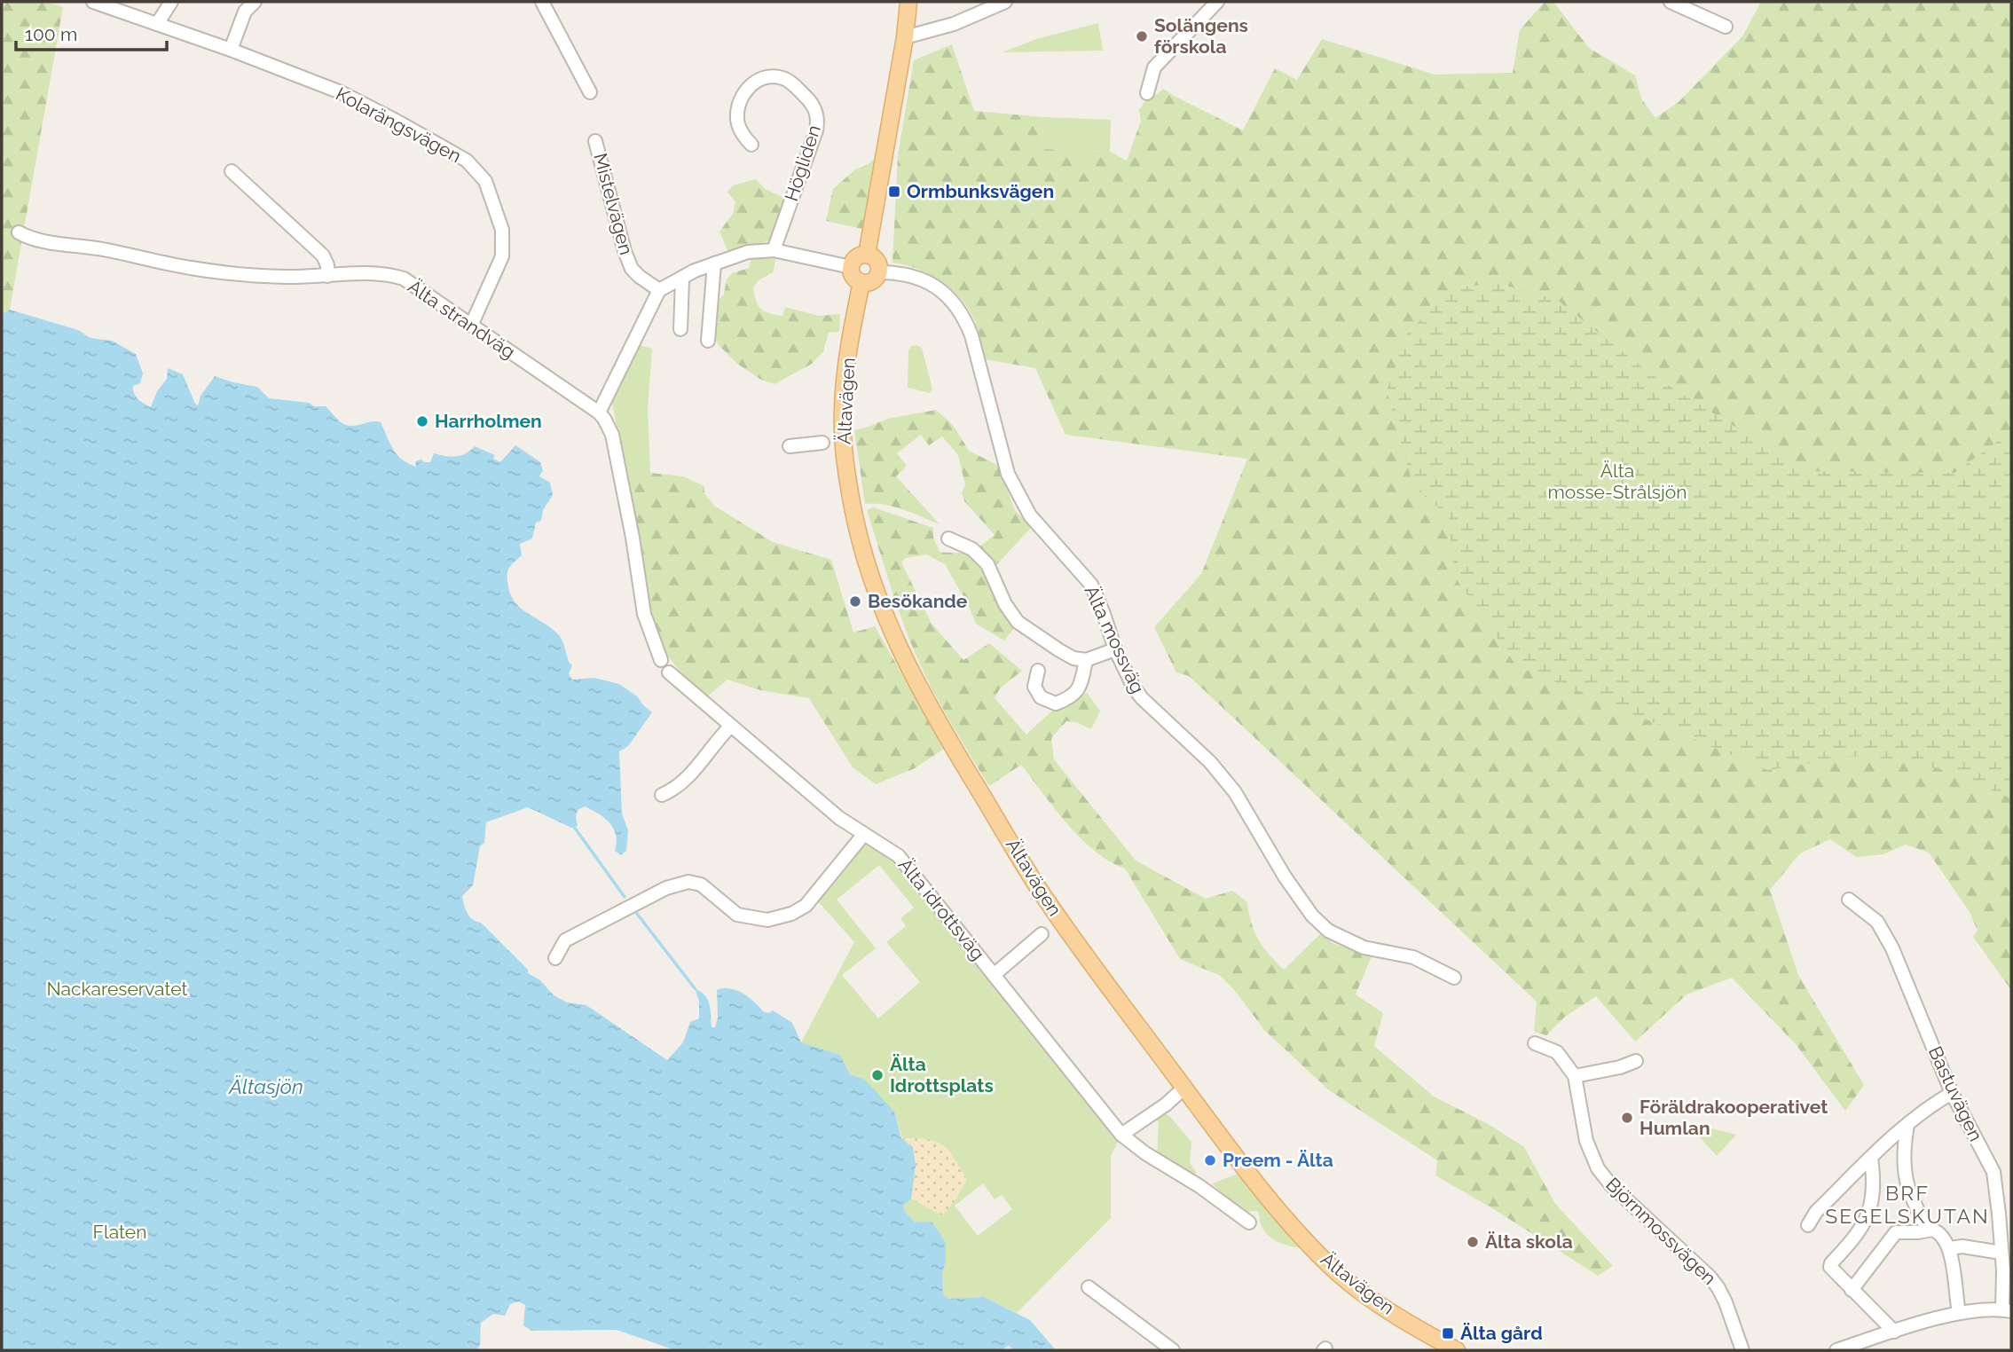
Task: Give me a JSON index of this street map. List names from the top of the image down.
{
  "streets": {
    "main road": ["Ältavägen"],
    "street": [
      "Kolarängsvägen",
      "Högliden",
      "Mistelvägen",
      "Älta strandväg",
      "Älta mossväg",
      "Älta idrottsväg",
      "Bastuvägen",
      "Björnmossvägen"
    ]
  },
  "crossings": [
    ["Kolarängsvägen", "Älta strandväg"],
    ["Ältavägen", "Älta mossväg"]
  ],
  "districts": ["BRF SEGELSKUTAN"],
  "water": ["Ältasjön"],
  "parks": ["Älta mosse-Strålsjön", "Nackareservatet", "Flaten"],
  "places": {
    "other": [
      "Solängens förskola",
      "Harrholmen",
      "Besökande",
      "Älta Idrottsplats",
      "Föräldrakooperativet Humlan",
      "Preem - Älta",
      "Älta skola"
    ],
    "transit": ["Ormbunksvägen", "Älta gård"]
  },
  "scale_bar": "100 m"
}
